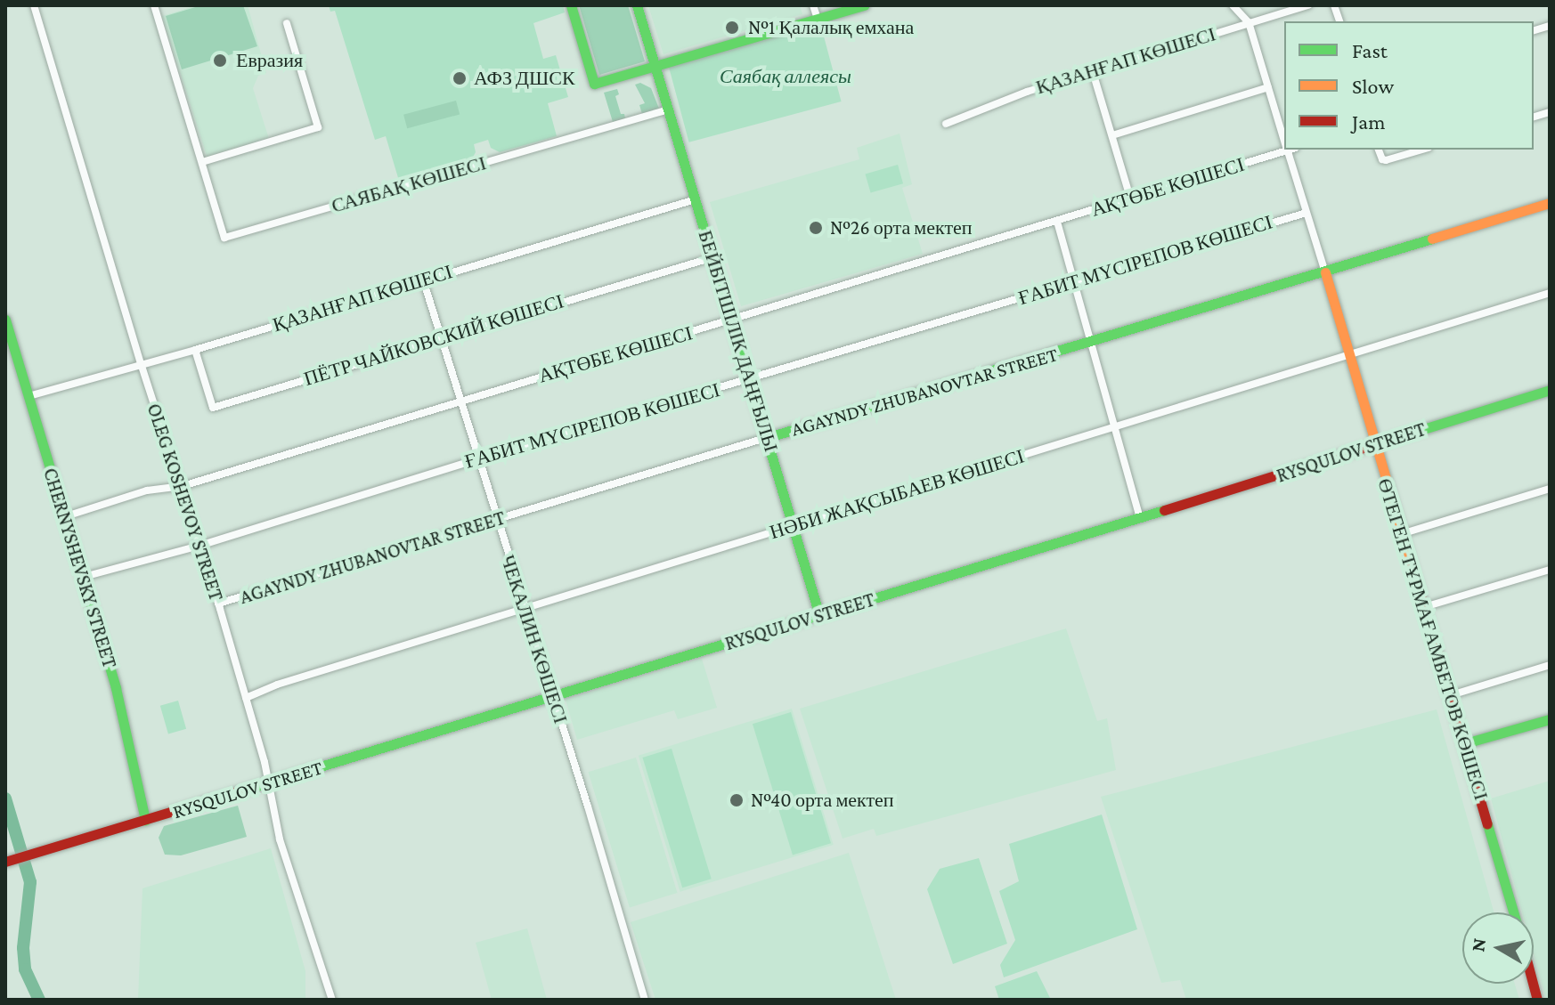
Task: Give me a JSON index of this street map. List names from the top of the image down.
{
  "streets": {
    "street": [
      "ҚАЗАНҒАП КӨШЕСІ",
      "САЯБАҚ КӨШЕСІ",
      "АҚТӨБЕ КӨШЕСІ",
      "ҒАБИТ МҮСІРЕПОВ КӨШЕСІ",
      "ПЁТР ЧАЙКОВСКИЙ КӨШЕСІ",
      "БЕЙБІТШІЛІК ДАҢҒЫЛЫ",
      "AGAYNDY ZHUBANOVTAR STREET",
      "RYSQULOV STREET",
      "НӘБИ ЖАҚСЫБАЕВ КӨШЕСІ",
      "OLEG KOSHEVOY STREET",
      "CHERNYSHEVSKY STREET",
      "ЧЕКАЛИН КӨШЕСІ",
      "ӨТЕГЕН ТҰРМАҒАМБЕТОВ КӨШЕСІ"
    ]
  },
  "crossings": [
    ["ҚАЗАНҒАП КӨШЕСІ", "ПЁТР ЧАЙКОВСКИЙ КӨШЕСІ"],
    ["ҚАЗАНҒАП КӨШЕСІ", "БЕЙБІТШІЛІК ДАҢҒЫЛЫ"],
    ["ҚАЗАНҒАП КӨШЕСІ", "OLEG KOSHEVOY STREET"],
    ["ҚАЗАНҒАП КӨШЕСІ", "CHERNYSHEVSKY STREET"],
    ["ҚАЗАНҒАП КӨШЕСІ", "ЧЕКАЛИН КӨШЕСІ"],
    ["ҚАЗАНҒАП КӨШЕСІ", "ӨТЕГЕН ТҰРМАҒАМБЕТОВ КӨШЕСІ"],
    ["САЯБАҚ КӨШЕСІ", "БЕЙБІТШІЛІК ДАҢҒЫЛЫ"],
    ["АҚТӨБЕ КӨШЕСІ", "БЕЙБІТШІЛІК ДАҢҒЫЛЫ"],
    ["АҚТӨБЕ КӨШЕСІ", "OLEG KOSHEVOY STREET"],
    ["АҚТӨБЕ КӨШЕСІ", "CHERNYSHEVSKY STREET"],
    ["АҚТӨБЕ КӨШЕСІ", "ЧЕКАЛИН КӨШЕСІ"],
    ["ҒАБИТ МҮСІРЕПОВ КӨШЕСІ", "БЕЙБІТШІЛІК ДАҢҒЫЛЫ"],
    ["ҒАБИТ МҮСІРЕПОВ КӨШЕСІ", "OLEG KOSHEVOY STREET"],
    ["ҒАБИТ МҮСІРЕПОВ КӨШЕСІ", "CHERNYSHEVSKY STREET"],
    ["ҒАБИТ МҮСІРЕПОВ КӨШЕСІ", "ЧЕКАЛИН КӨШЕСІ"],
    ["ҒАБИТ МҮСІРЕПОВ КӨШЕСІ", "ӨТЕГЕН ТҰРМАҒАМБЕТОВ КӨШЕСІ"],
    ["ПЁТР ЧАЙКОВСКИЙ КӨШЕСІ", "БЕЙБІТШІЛІК ДАҢҒЫЛЫ"],
    ["ПЁТР ЧАЙКОВСКИЙ КӨШЕСІ", "ЧЕКАЛИН КӨШЕСІ"],
    ["БЕЙБІТШІЛІК ДАҢҒЫЛЫ", "AGAYNDY ZHUBANOVTAR STREET"],
    ["БЕЙБІТШІЛІК ДАҢҒЫЛЫ", "RYSQULOV STREET"],
    ["БЕЙБІТШІЛІК ДАҢҒЫЛЫ", "НӘБИ ЖАҚСЫБАЕВ КӨШЕСІ"],
    ["AGAYNDY ZHUBANOVTAR STREET", "OLEG KOSHEVOY STREET"],
    ["AGAYNDY ZHUBANOVTAR STREET", "ЧЕКАЛИН КӨШЕСІ"],
    ["AGAYNDY ZHUBANOVTAR STREET", "ӨТЕГЕН ТҰРМАҒАМБЕТОВ КӨШЕСІ"],
    ["RYSQULOV STREET", "OLEG KOSHEVOY STREET"],
    ["RYSQULOV STREET", "CHERNYSHEVSKY STREET"],
    ["RYSQULOV STREET", "ЧЕКАЛИН КӨШЕСІ"],
    ["RYSQULOV STREET", "ӨТЕГЕН ТҰРМАҒАМБЕТОВ КӨШЕСІ"],
    ["НӘБИ ЖАҚСЫБАЕВ КӨШЕСІ", "OLEG KOSHEVOY STREET"],
    ["НӘБИ ЖАҚСЫБАЕВ КӨШЕСІ", "ЧЕКАЛИН КӨШЕСІ"],
    ["НӘБИ ЖАҚСЫБАЕВ КӨШЕСІ", "ӨТЕГЕН ТҰРМАҒАМБЕТОВ КӨШЕСІ"]
  ],
  "parks": ["Саябақ аллеясы"],
  "places": [
    "№1 Қалалық емхана",
    "Евразия",
    "АФЗ ДШСК",
    "№26 орта мектеп",
    "№40 орта мектеп"
  ],
  "legend": ["Fast", "Slow", "Jam"],
  "north": "left"
}
